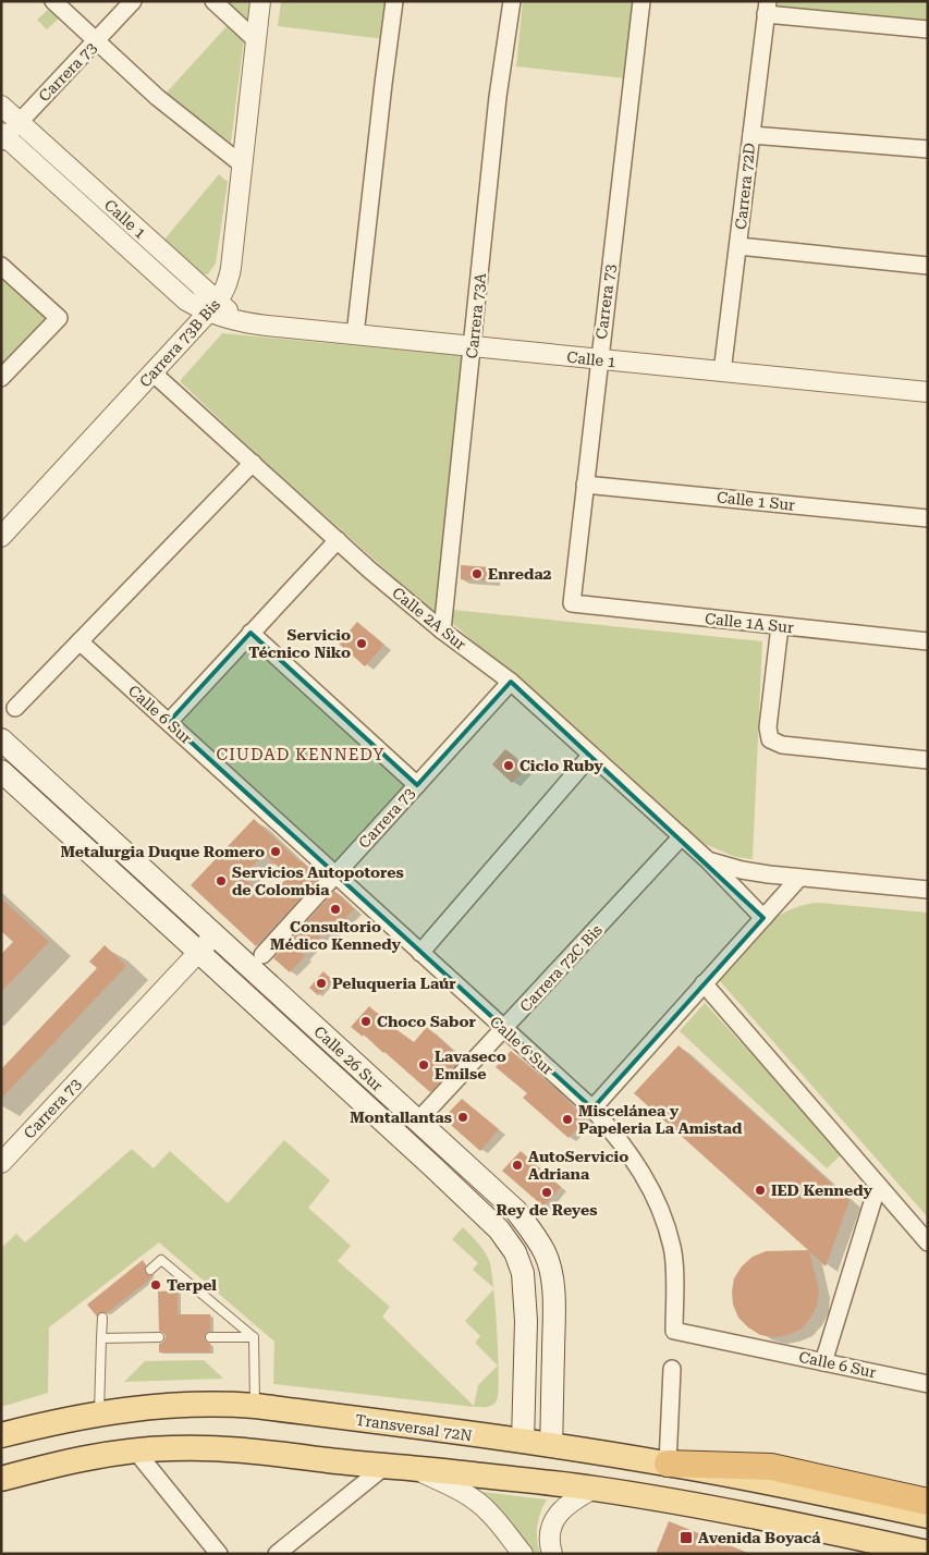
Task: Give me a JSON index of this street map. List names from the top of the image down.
{
  "streets": {
    "main road": ["Calle 26 Sur", "Transversal 72N"],
    "street": [
      "Carrera 73",
      "Carrera 72D",
      "Calle 1",
      "Carrera 73A",
      "Carrera 73B Bis",
      "Calle 1 Sur",
      "Calle 2A Sur",
      "Calle 1A Sur",
      "Calle 6 Sur",
      "Carrera 72C Bis"
    ]
  },
  "crossings": [
    ["Carrera 73", "Calle 1"],
    ["Carrera 73", "Calle 1 Sur"],
    ["Carrera 73", "Calle 2A Sur"],
    ["Carrera 73", "Calle 1A Sur"],
    ["Carrera 73", "Calle 6 Sur"],
    ["Carrera 73", "Calle 26 Sur"],
    ["Carrera 72D", "Calle 1"],
    ["Calle 1", "Carrera 73A"],
    ["Calle 1", "Carrera 73B Bis"],
    ["Carrera 73A", "Calle 2A Sur"],
    ["Carrera 73B Bis", "Calle 2A Sur"],
    ["Calle 2A Sur", "Carrera 72C Bis"],
    ["Calle 6 Sur", "Carrera 72C Bis"],
    ["Carrera 72C Bis", "Calle 26 Sur"],
    ["Calle 26 Sur", "Transversal 72N"]
  ],
  "districts": ["CIUDAD KENNEDY"],
  "places": {
    "other": [
      "Enreda2",
      "Servicio Técnico Niko",
      "Ciclo Ruby",
      "Metalurgia Duque Romero",
      "Servicios Autopotores de Colombia",
      "Consultorio Médico Kennedy",
      "Peluqueria Lau´r",
      "Choco Sabor",
      "Lavaseco Emilse",
      "Montallantas",
      "Miscelánea y Papeleria La Amistad",
      "AutoServicio Adriana",
      "IED Kennedy",
      "Rey de Reyes",
      "Terpel"
    ],
    "transit": ["Avenida Boyacá"]
  }
}
